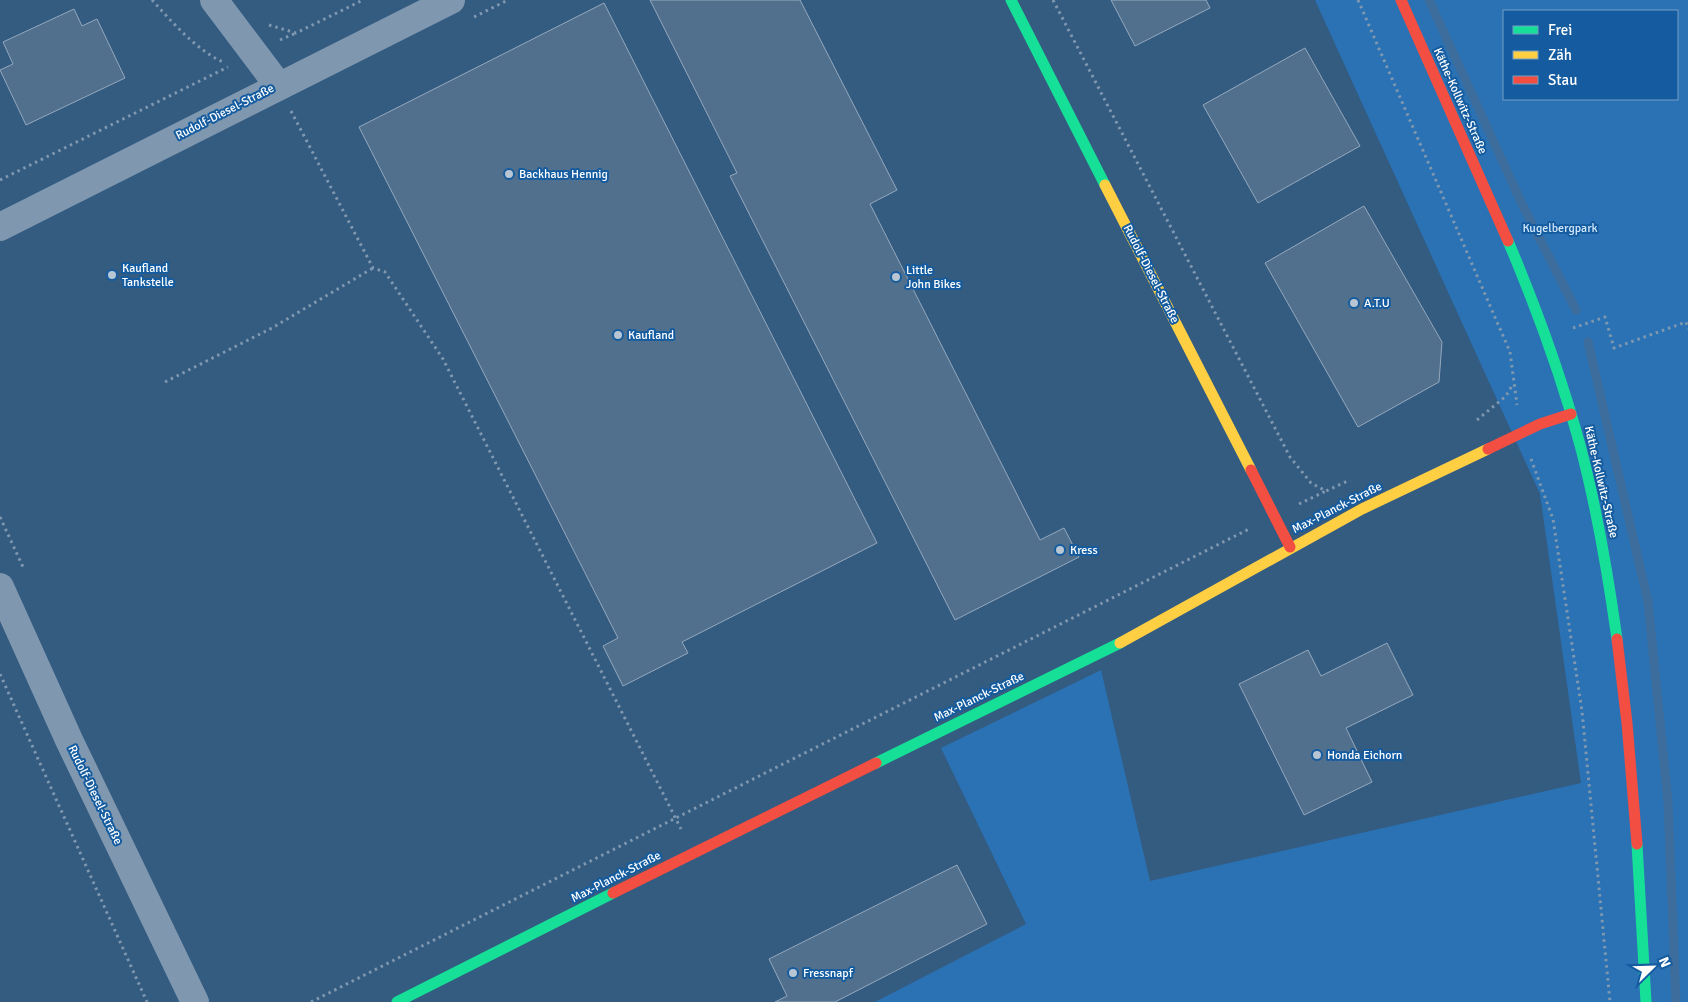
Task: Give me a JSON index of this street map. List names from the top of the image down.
{
  "streets": {
    "street": ["Käthe-Kollwitz-Straße", "Rudolf-Diesel-Straße", "Max-Planck-Straße"]
  },
  "crossings": [
    ["Käthe-Kollwitz-Straße", "Max-Planck-Straße"],
    ["Rudolf-Diesel-Straße", "Max-Planck-Straße"]
  ],
  "parks": ["Kugelbergpark"],
  "places": [
    "Backhaus Hennig",
    "Kaufland Tankstelle",
    "Little John Bikes",
    "A.T.U",
    "Kaufland",
    "Kress",
    "Honda Eichorn",
    "Fressnapf"
  ],
  "legend": ["Frei", "Zäh", "Stau"],
  "north": "top right"
}
